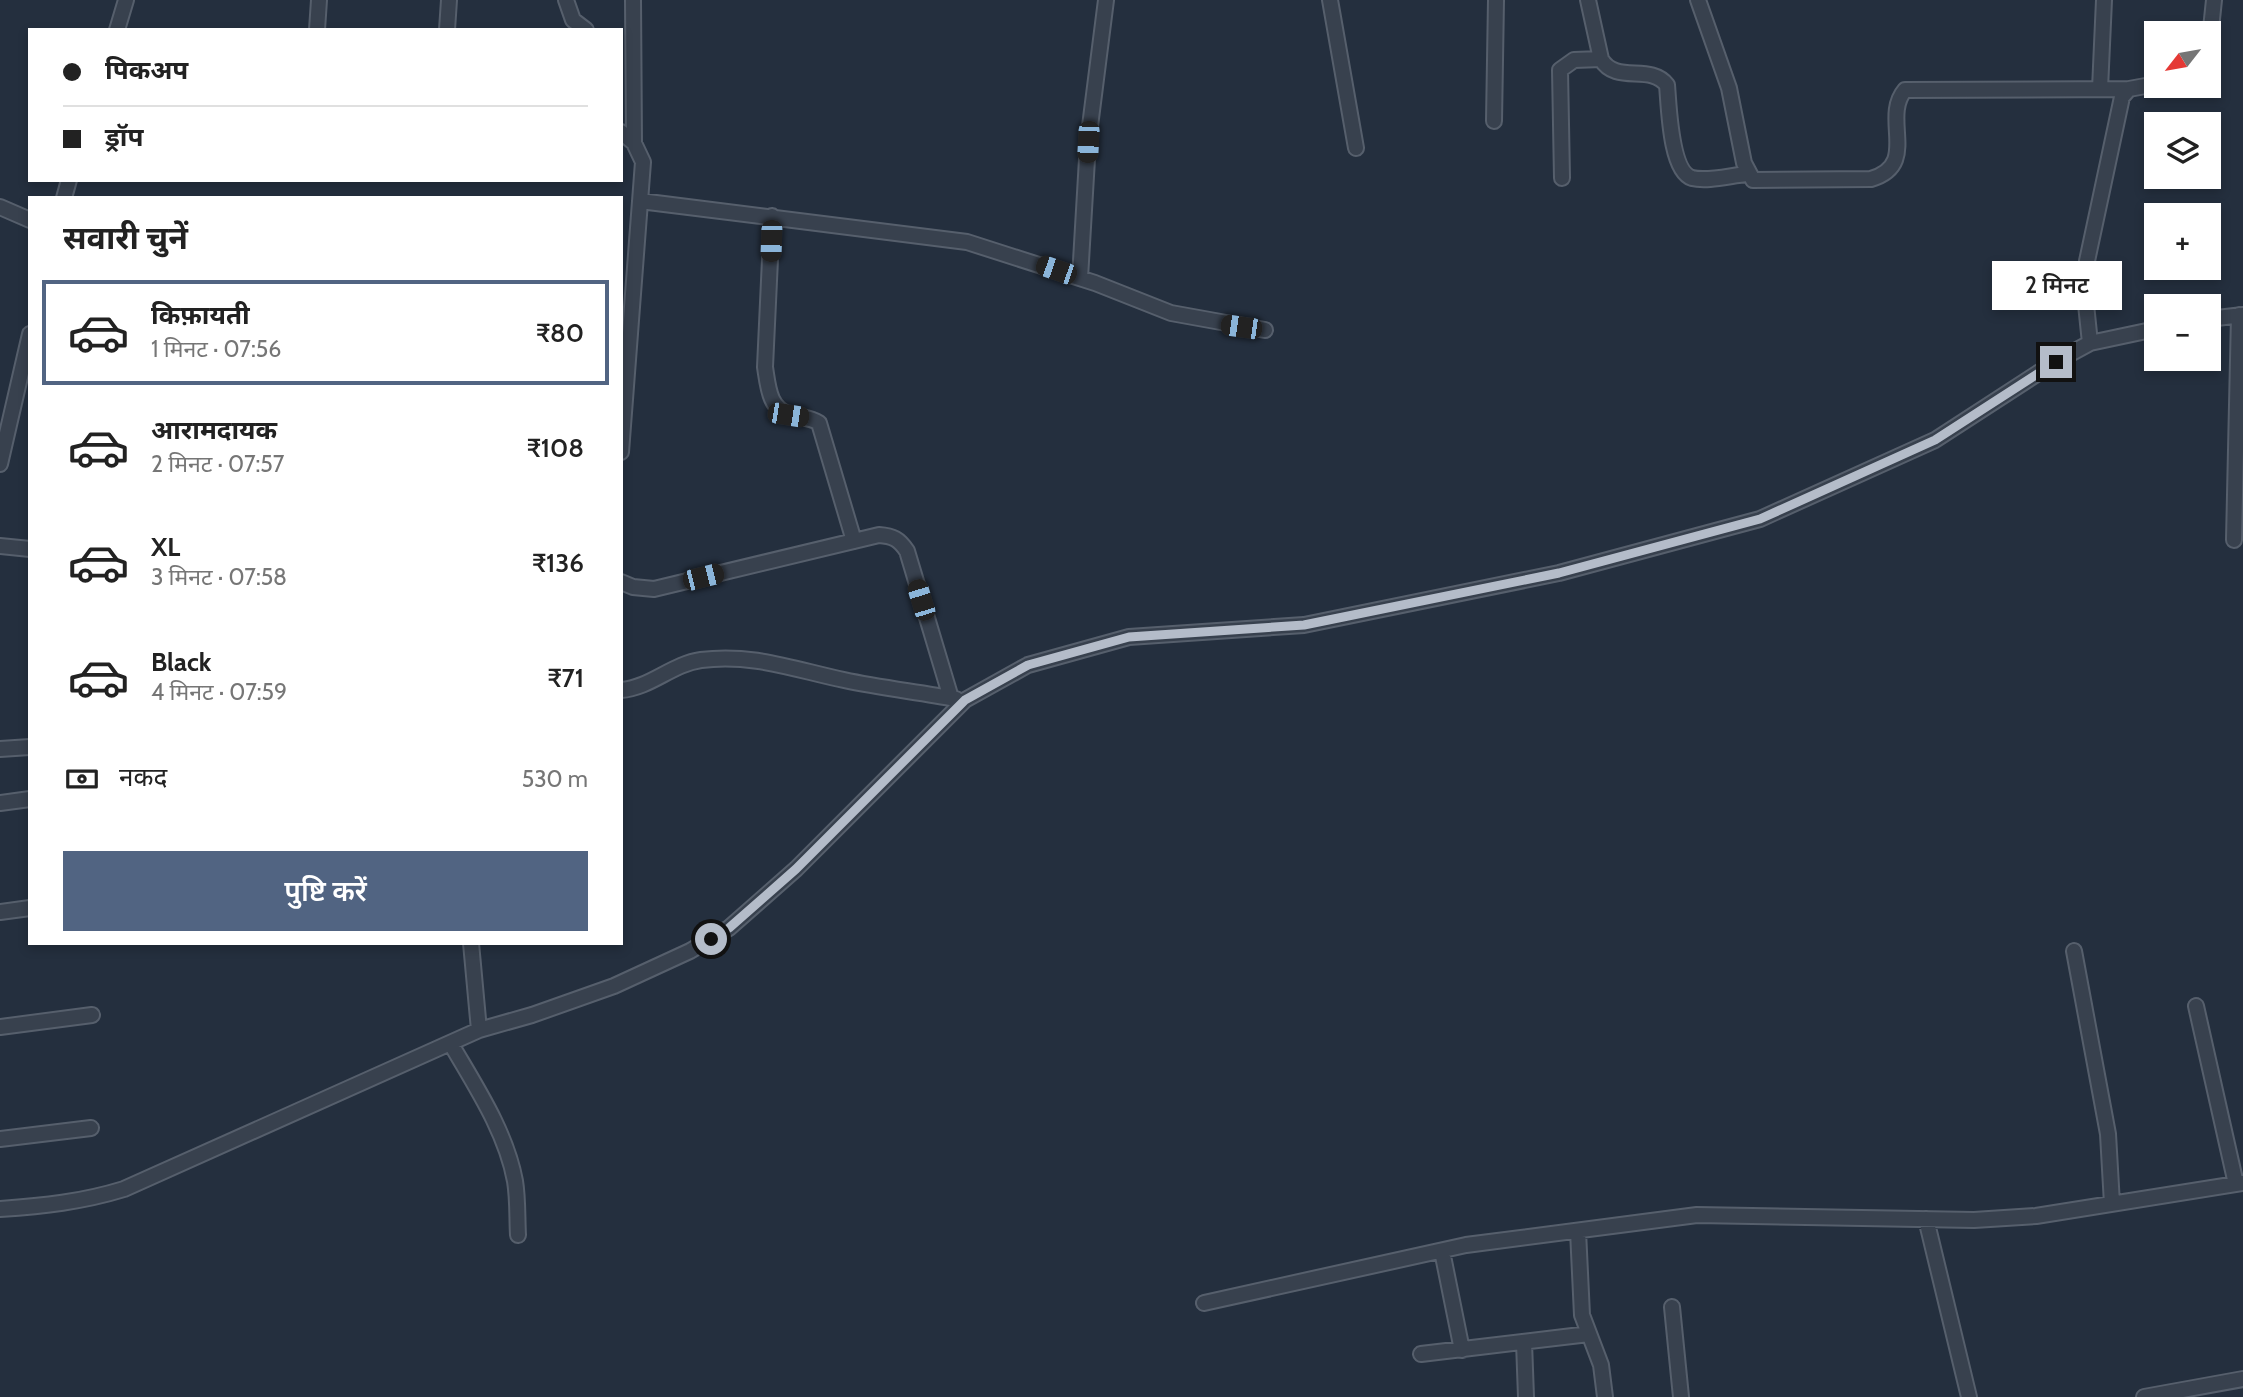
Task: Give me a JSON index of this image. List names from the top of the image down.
{
  "north": "bottom left",
  "page": {
    "map_buttons": ["+", "−"],
    "banner": ["पिकअप", "ड्रॉप"],
    "heading": "सवारी चुनें",
    "bubble": "2 मिनट",
    "list": [
      {
        "name": "किफ़ायती",
        "note": "1 मिनट · 07:56",
        "value": "₹80"
      },
      {
        "name": "आरामदायक",
        "note": "2 मिनट · 07:57",
        "value": "₹108"
      },
      {
        "name": "XL",
        "note": "3 मिनट · 07:58",
        "value": "₹136"
      },
      {
        "name": "Black",
        "note": "4 मिनट · 07:59",
        "value": "₹71"
      }
    ],
    "pay": ["नकद", "530 m"],
    "buttons": "पुष्टि करें"
  }
}
